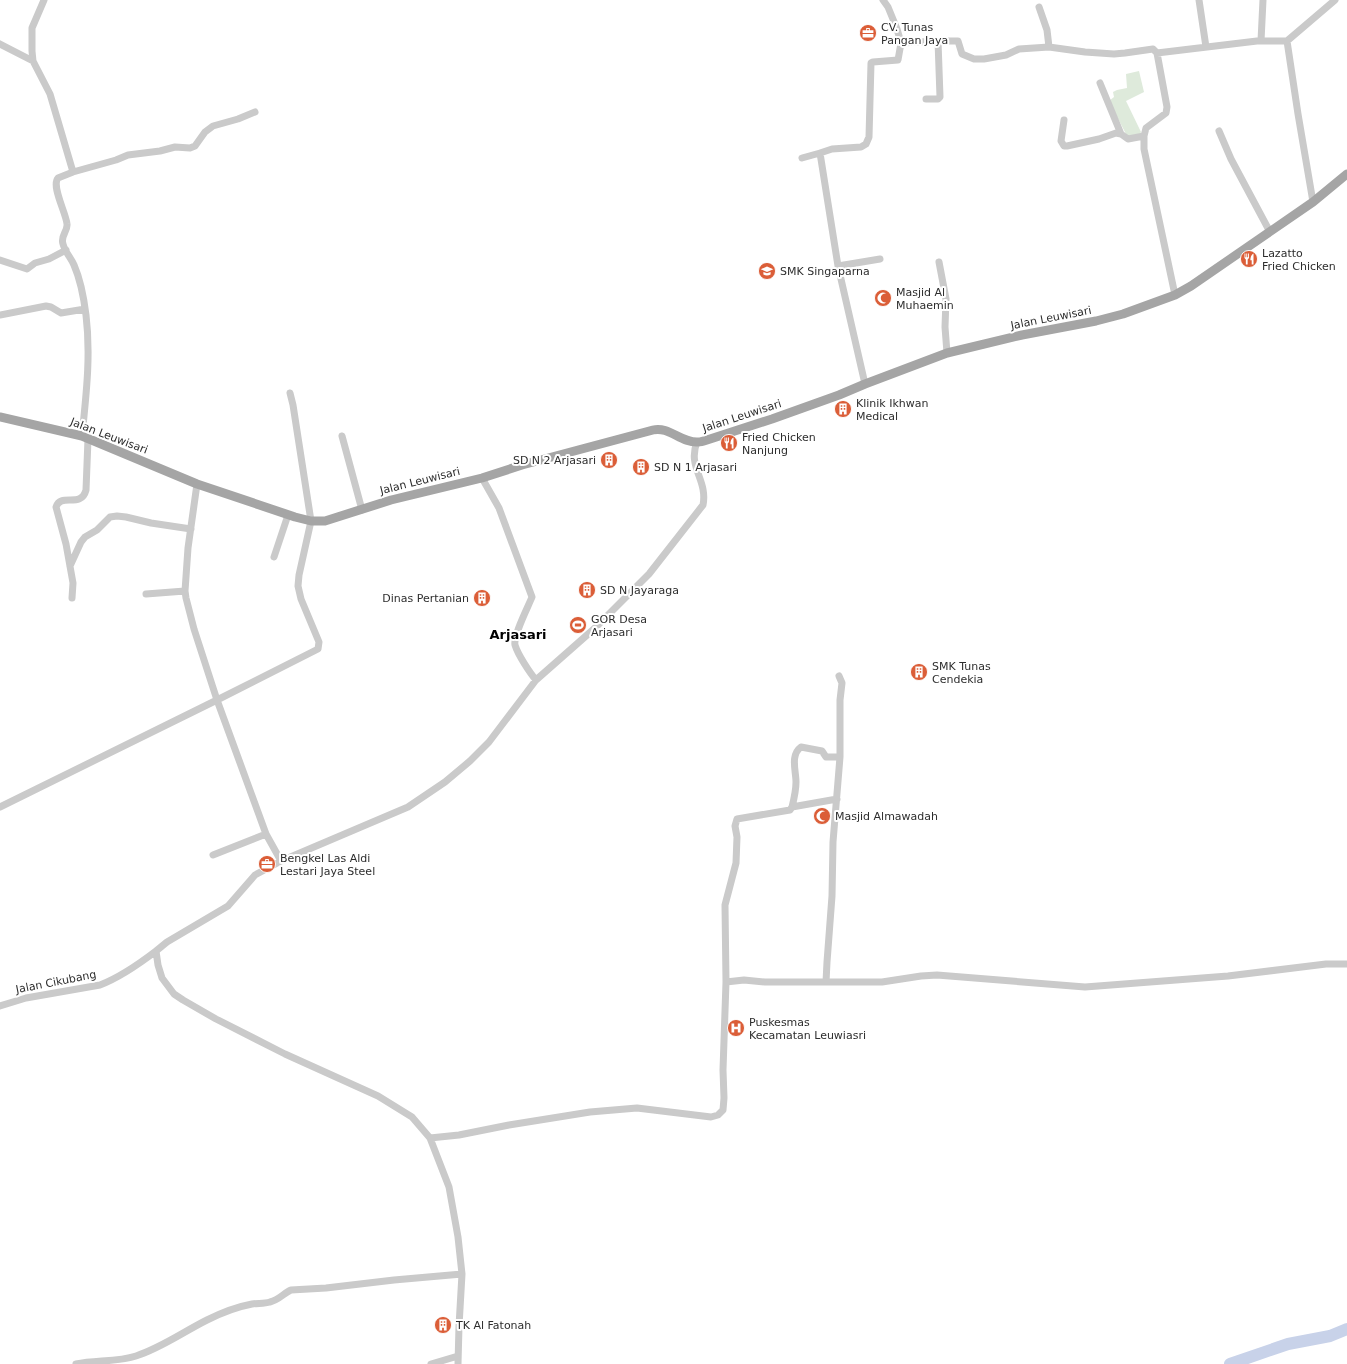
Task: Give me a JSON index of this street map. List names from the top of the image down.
{
  "streets": {
    "main road": ["Jalan Leuwisari"],
    "street": ["Jalan Cikubang"]
  },
  "crossings": [
    ["Jalan Leuwisari", "Jalan Cikubang"]
  ],
  "districts": ["Arjasari"],
  "places": {
    "office": ["CV. Tunas Pangan Jaya", "Bengkel Las Aldi Lestari Jaya Steel"],
    "restaurant": ["Lazatto Fried Chicken", "Fried Chicken Nanjung"],
    "school or university": ["SMK Singaparna"],
    "mosque": ["Masjid Al Muhaemin", "Masjid Almawadah"],
    "building": [
      "Klinik Ikhwan Medical",
      "SD N 2 Arjasari",
      "SD N 1 Arjasari",
      "SD N Jayaraga",
      "Dinas Pertanian",
      "SMK Tunas Cendekia",
      "TK Al Fatonah"
    ],
    "sports": ["GOR Desa Arjasari"],
    "hospital": ["Puskesmas Kecamatan Leuwiasri"]
  }
}
